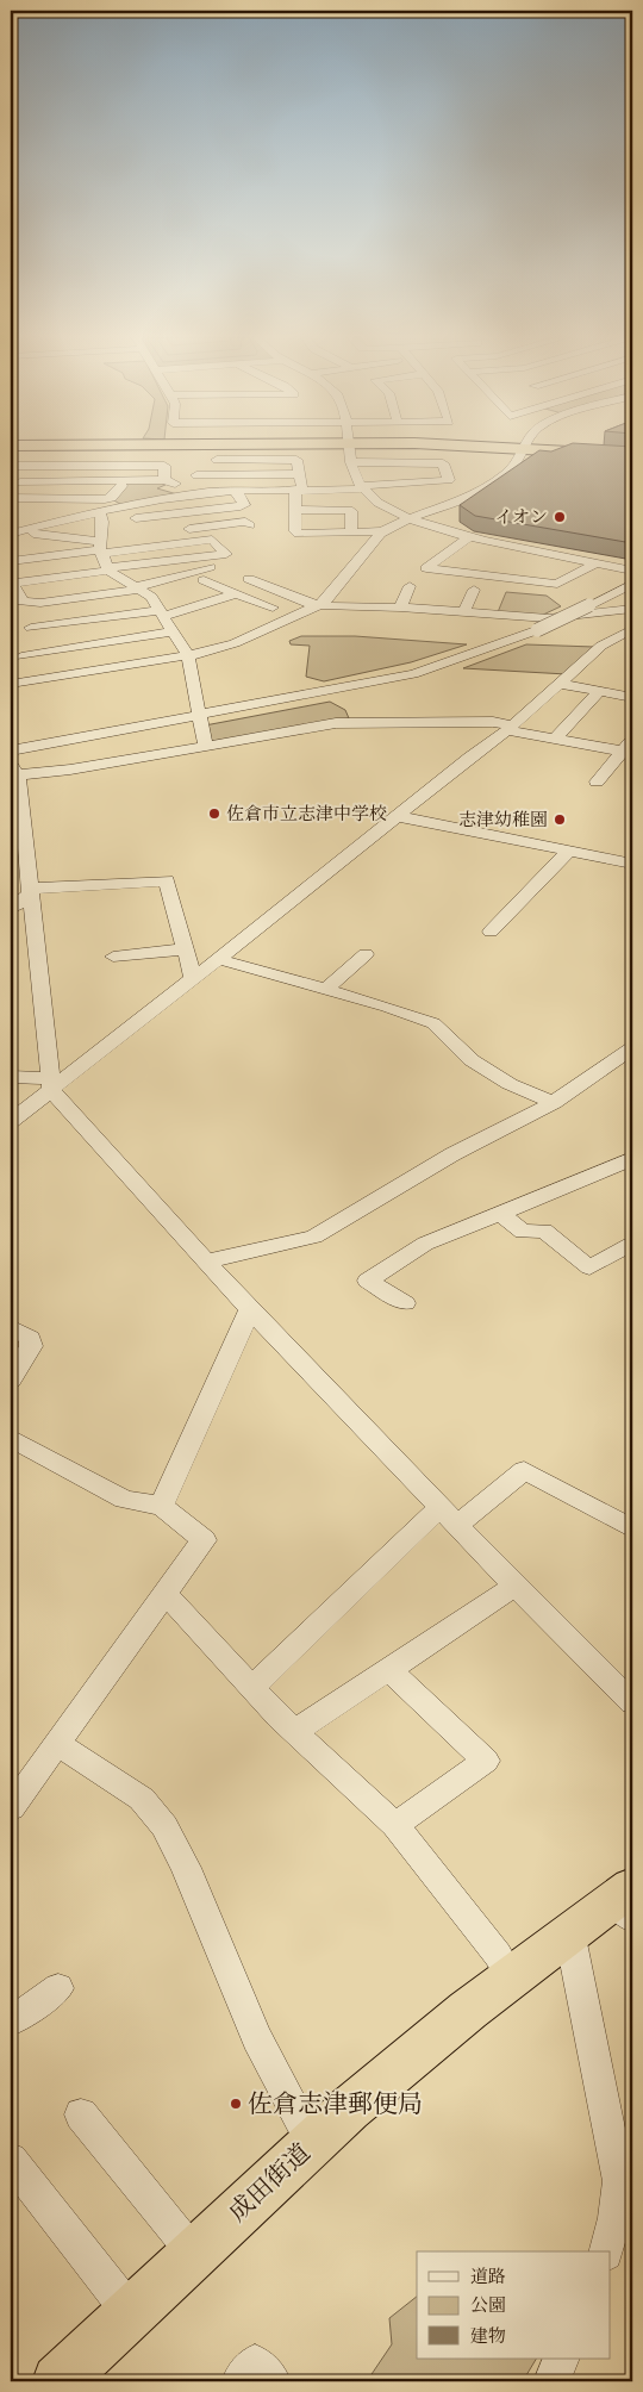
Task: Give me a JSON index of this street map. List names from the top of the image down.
{
  "streets": {
    "highway": ["成田街道"]
  },
  "places": [
    "イオン",
    "佐倉市立志津中学校",
    "志津幼稚園",
    "佐倉志津郵便局"
  ],
  "legend": ["道路", "公園", "建物"]
}
